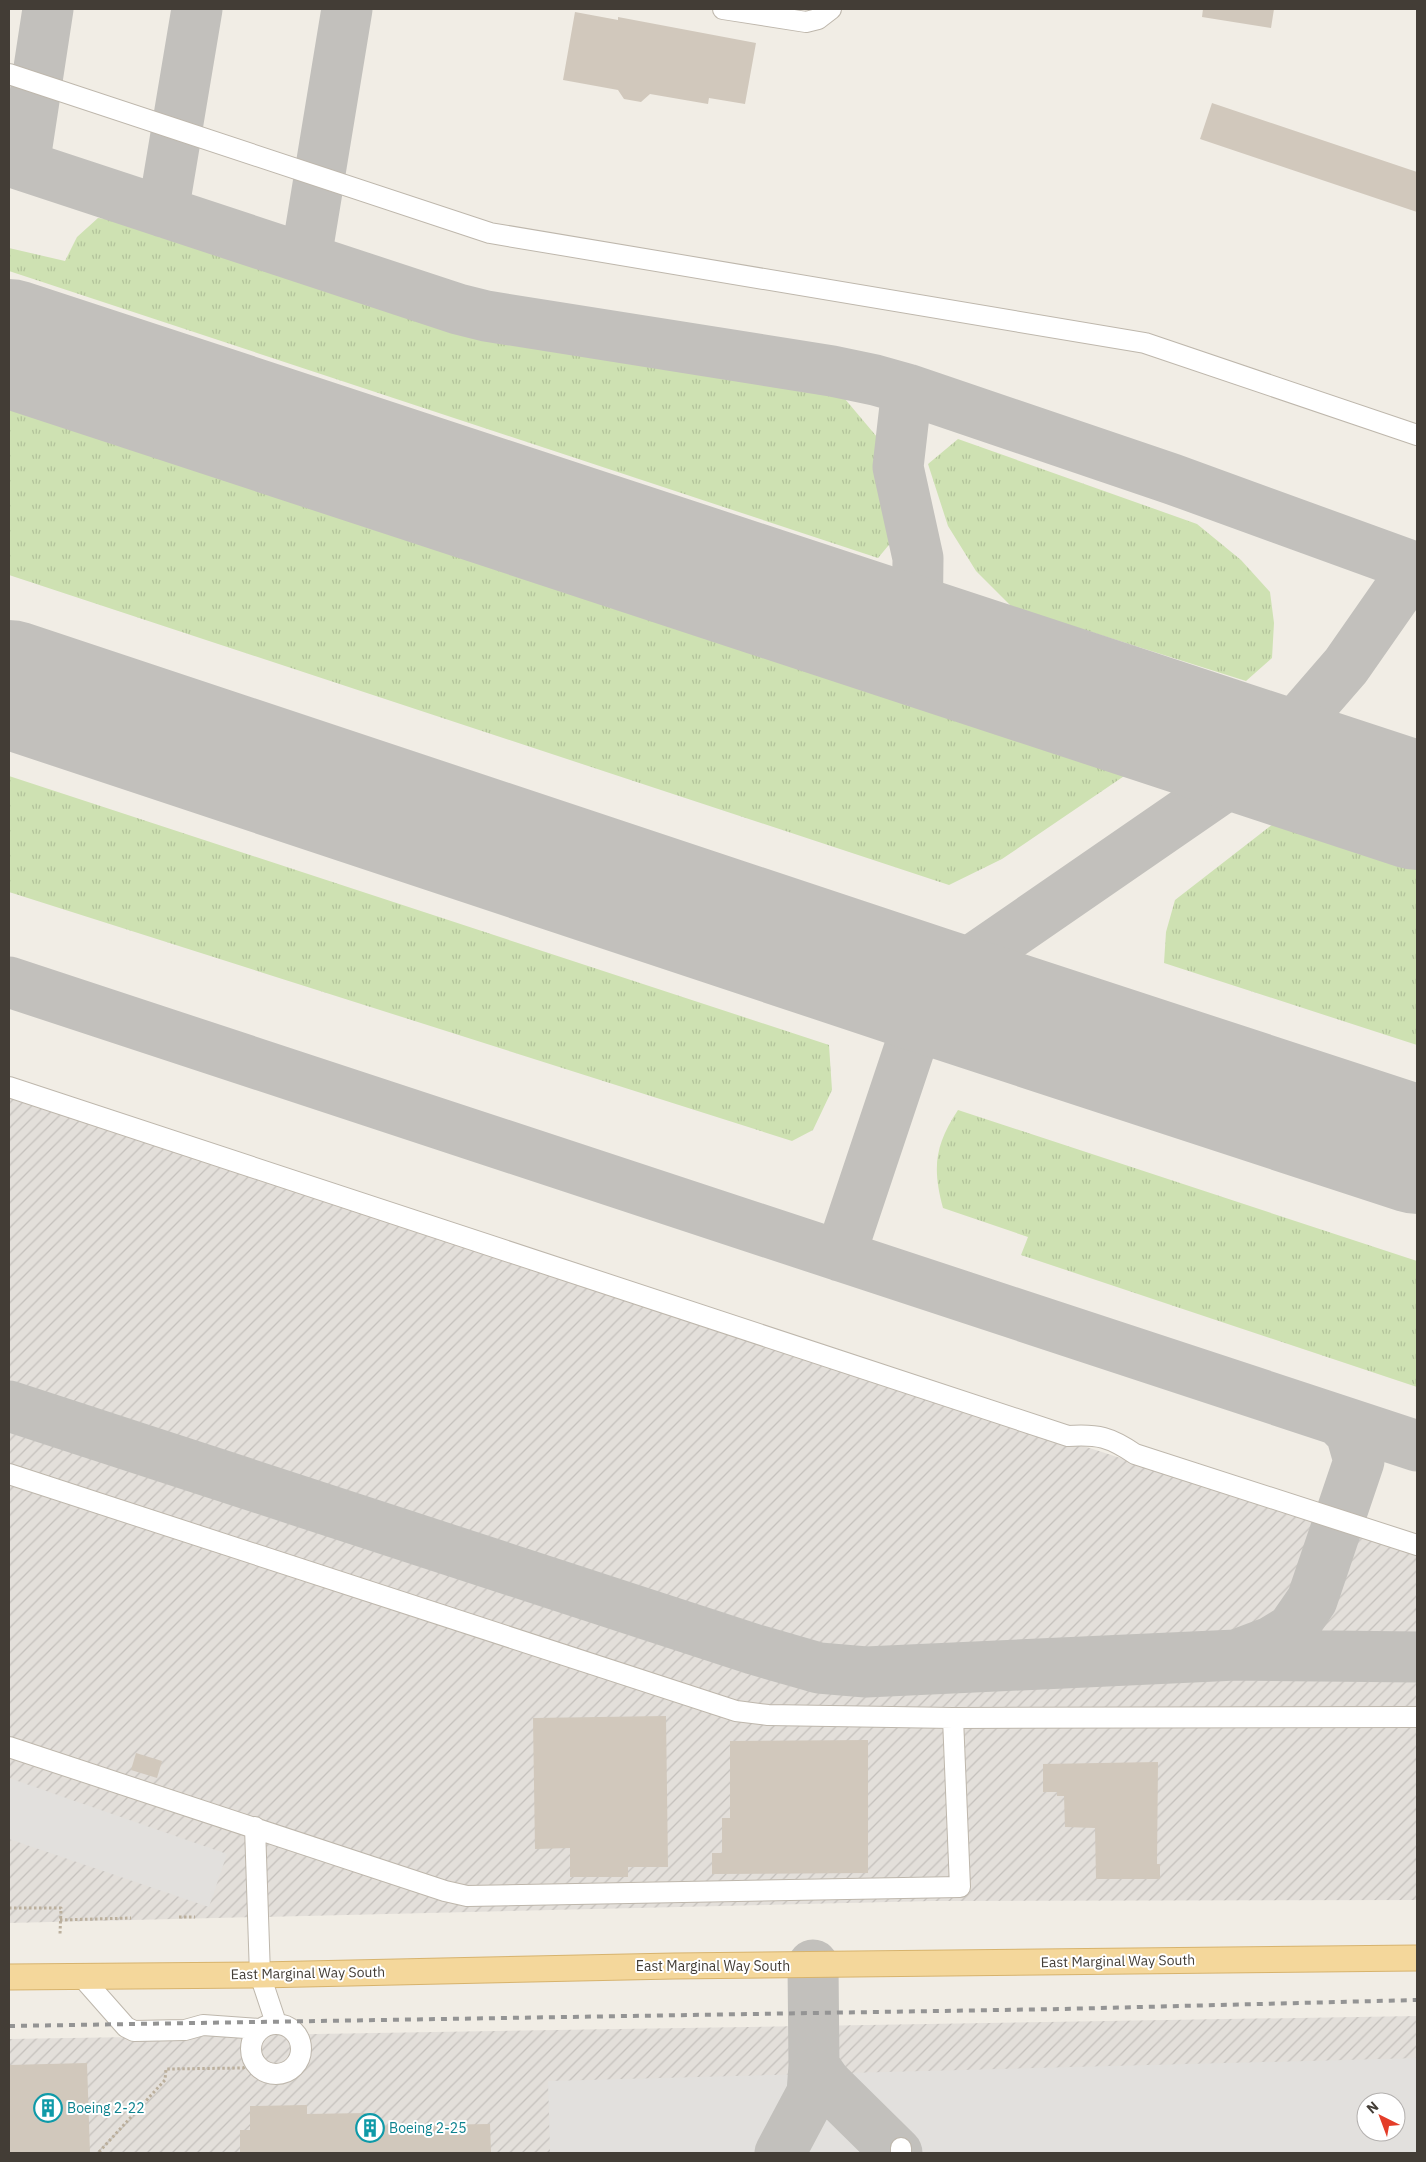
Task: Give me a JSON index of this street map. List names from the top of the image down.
{
  "streets": {
    "main road": ["East Marginal Way South"]
  },
  "places": {
    "building": ["Boeing 2-22", "Boeing 2-25"]
  },
  "north": "top left"
}
